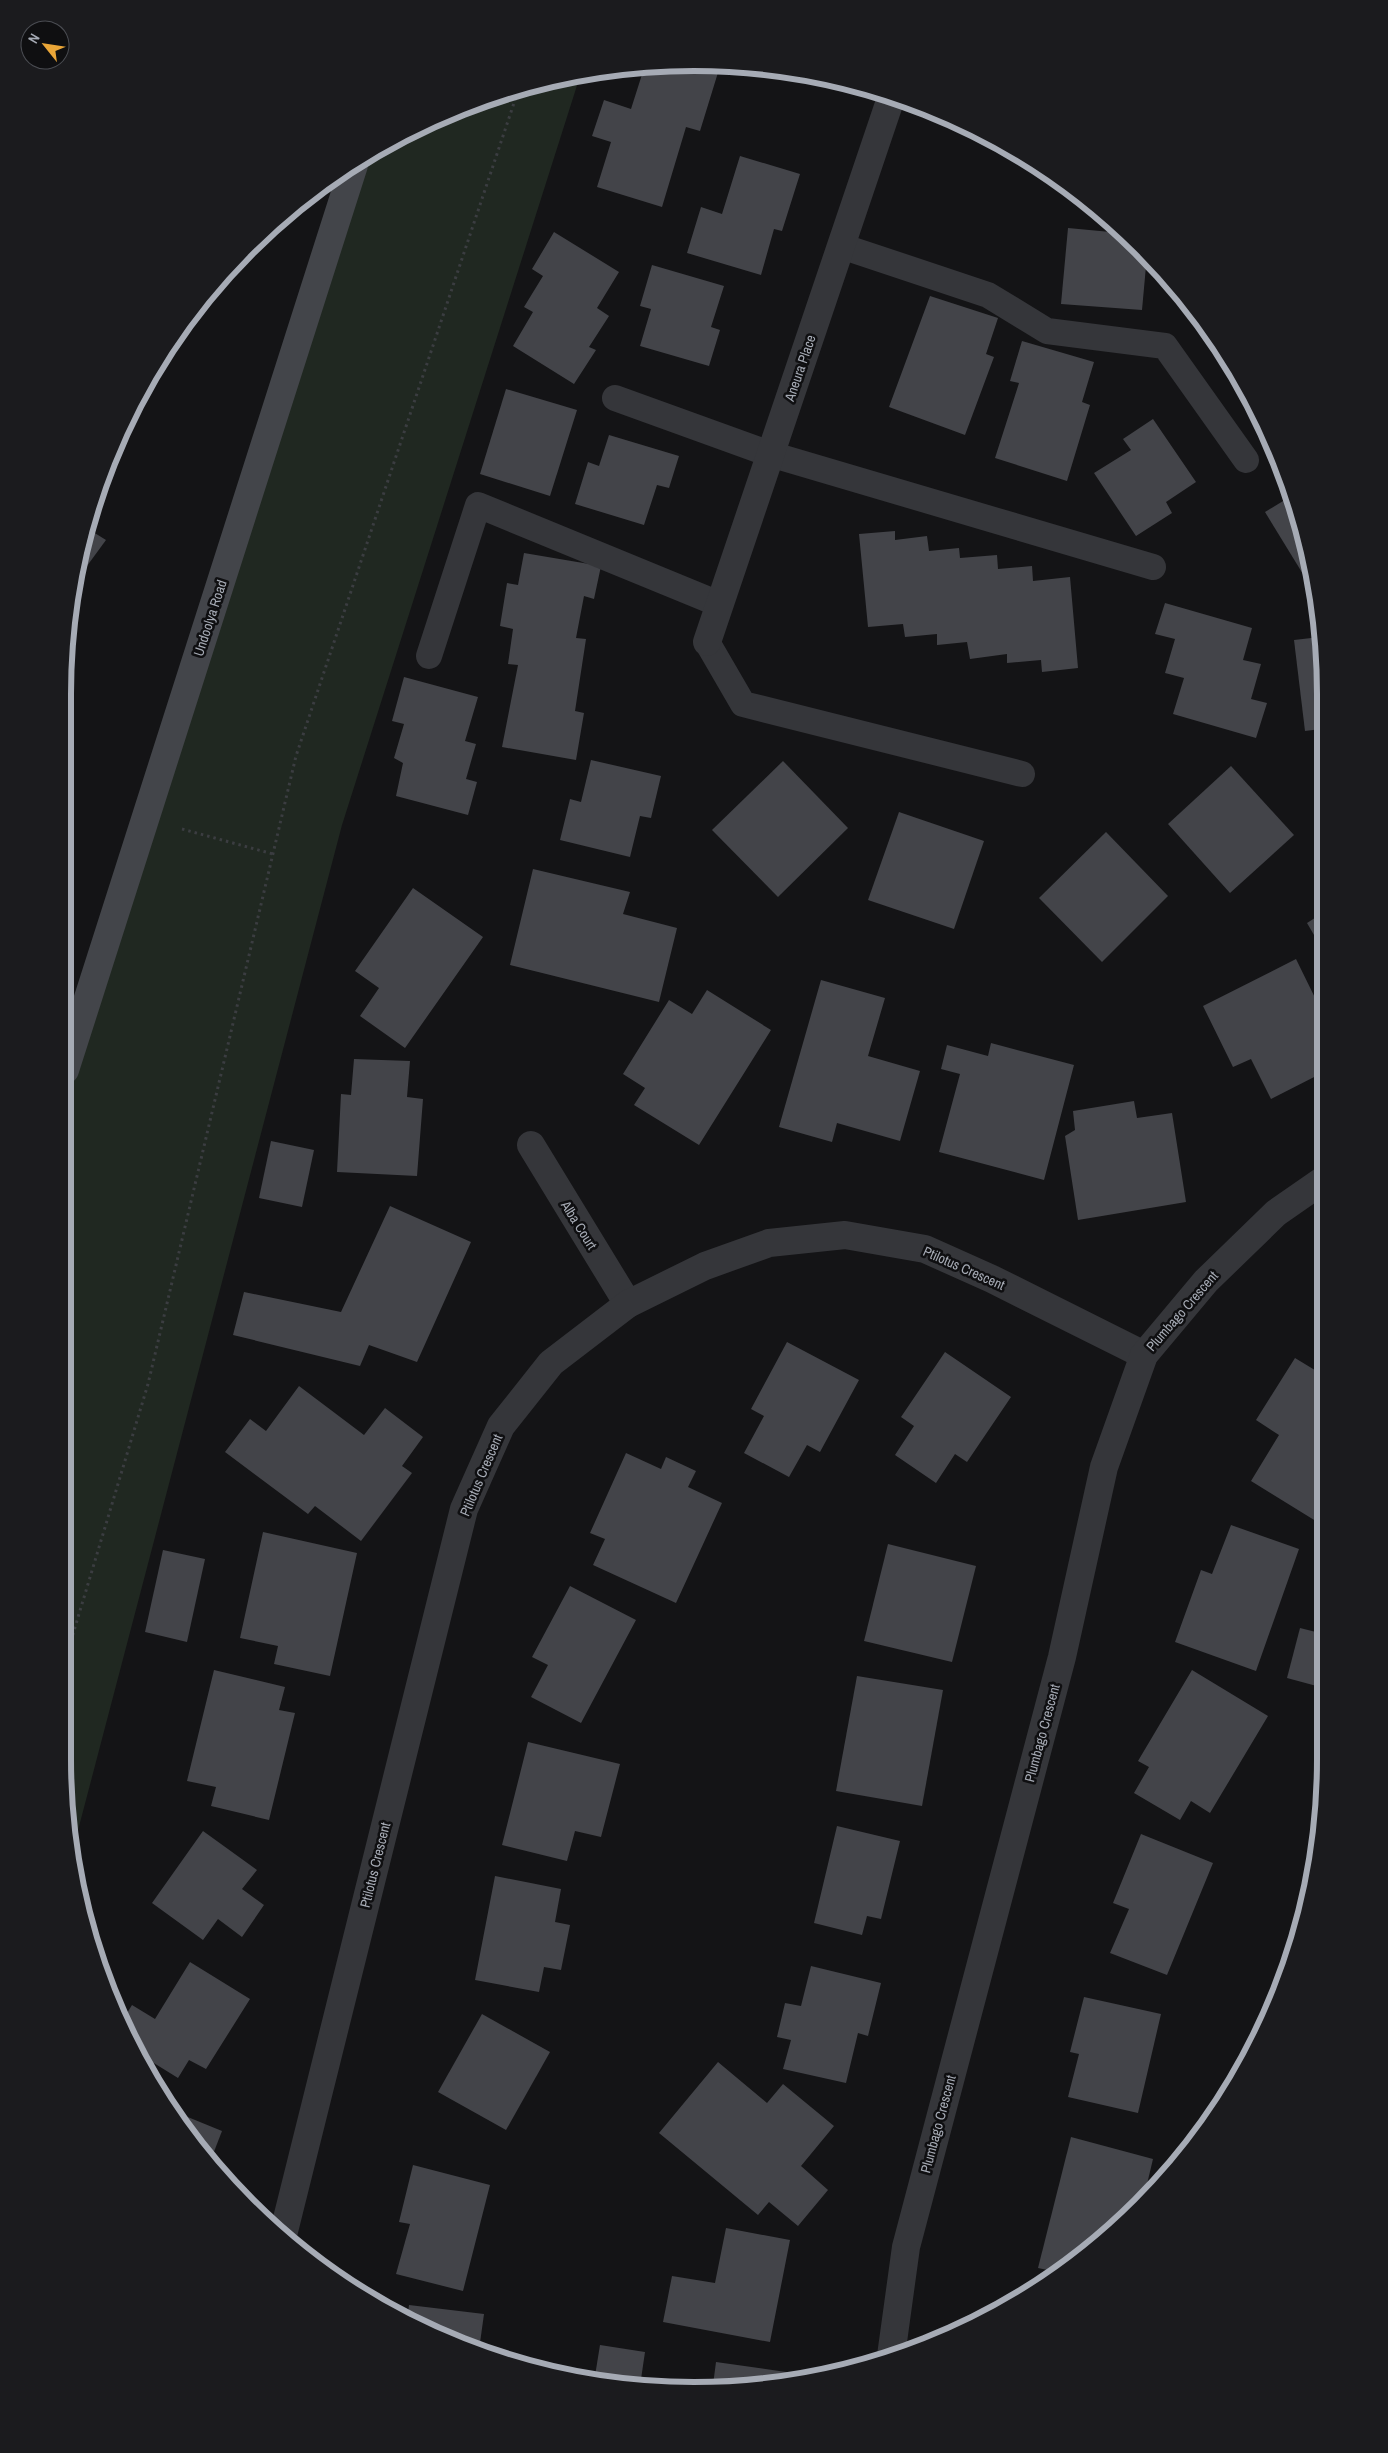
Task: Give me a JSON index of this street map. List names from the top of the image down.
{
  "streets": {
    "main road": ["Undoolya Road"],
    "street": [
      "Aneura Place",
      "Alba Court",
      "Ptilotus Crescent",
      "Plumbago Crescent"
    ]
  },
  "crossings": [
    ["Alba Court", "Ptilotus Crescent"],
    ["Ptilotus Crescent", "Plumbago Crescent"]
  ],
  "north": "top left"
}
